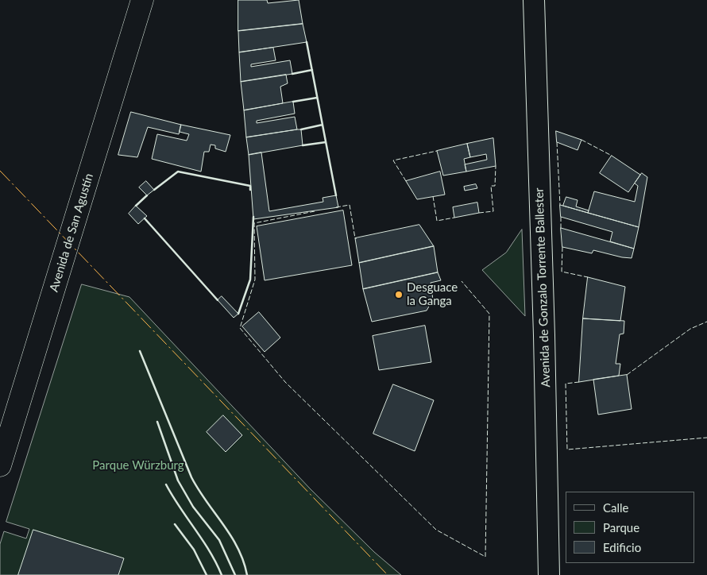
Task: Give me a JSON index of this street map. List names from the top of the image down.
{
  "streets": {
    "highway": ["Avenida de San Agustín"],
    "main road": ["Avenida de Gonzalo Torrente Ballester"]
  },
  "parks": ["Parque Würzburg"],
  "places": ["Desguace la Ganga"],
  "legend": ["Calle", "Parque", "Edificio"]
}
